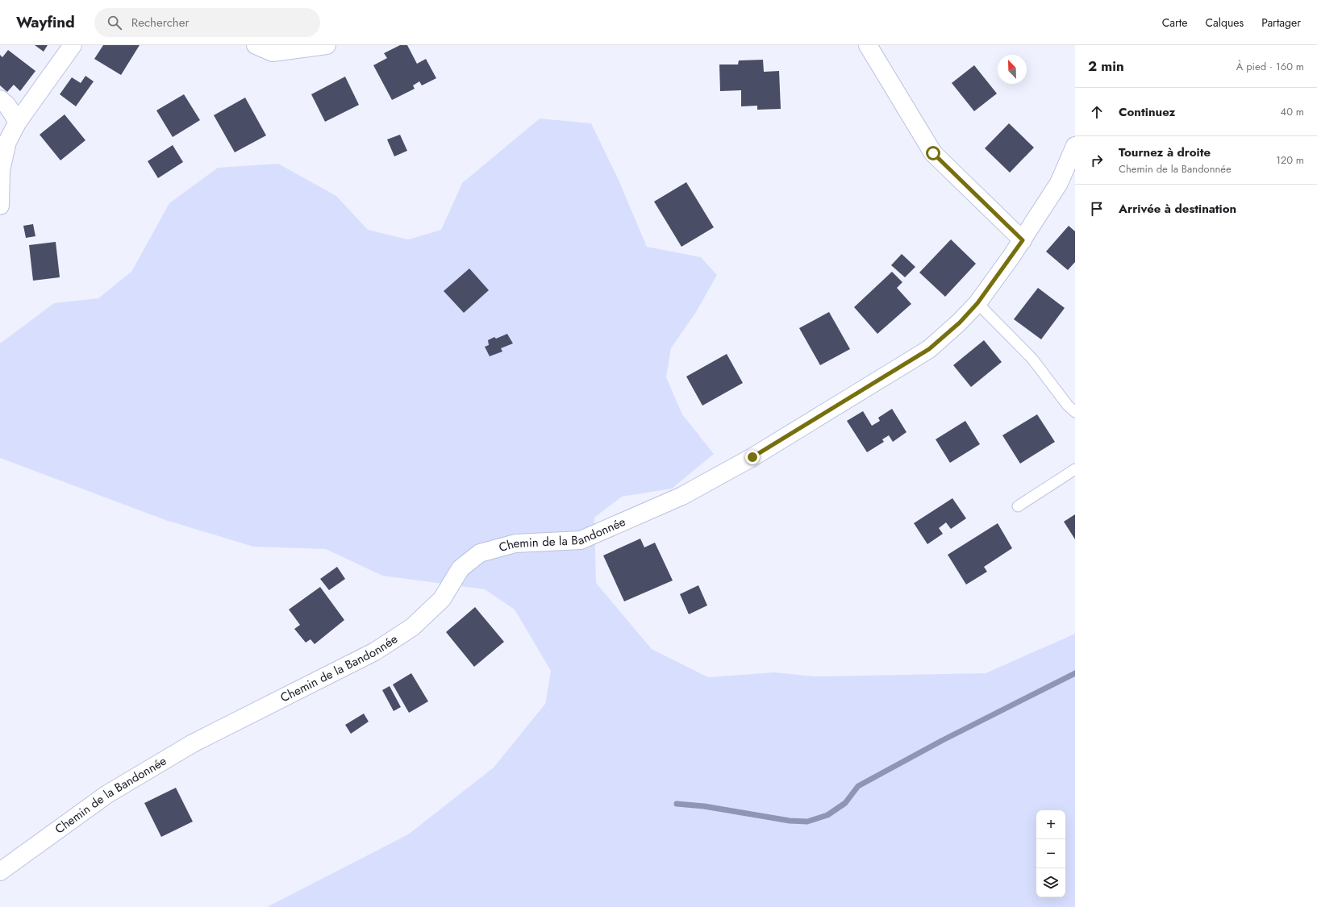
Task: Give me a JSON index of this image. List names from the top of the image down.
{
  "streets": {
    "street": ["Chemin de la Bandonnée"]
  },
  "north": "top left",
  "page": {
    "header": "Wayfind",
    "search": "Rechercher",
    "nav": ["Carte", "Calques", "Partager"],
    "heading": ["2 min", "À pied · 160 m"],
    "list": [
      ["Continuez", "40 m"],
      ["Tournez à droite", "Chemin de la Bandonnée", "120 m"],
      "Arrivée à destination"
    ],
    "map_buttons": ["+", "−"]
  }
}
